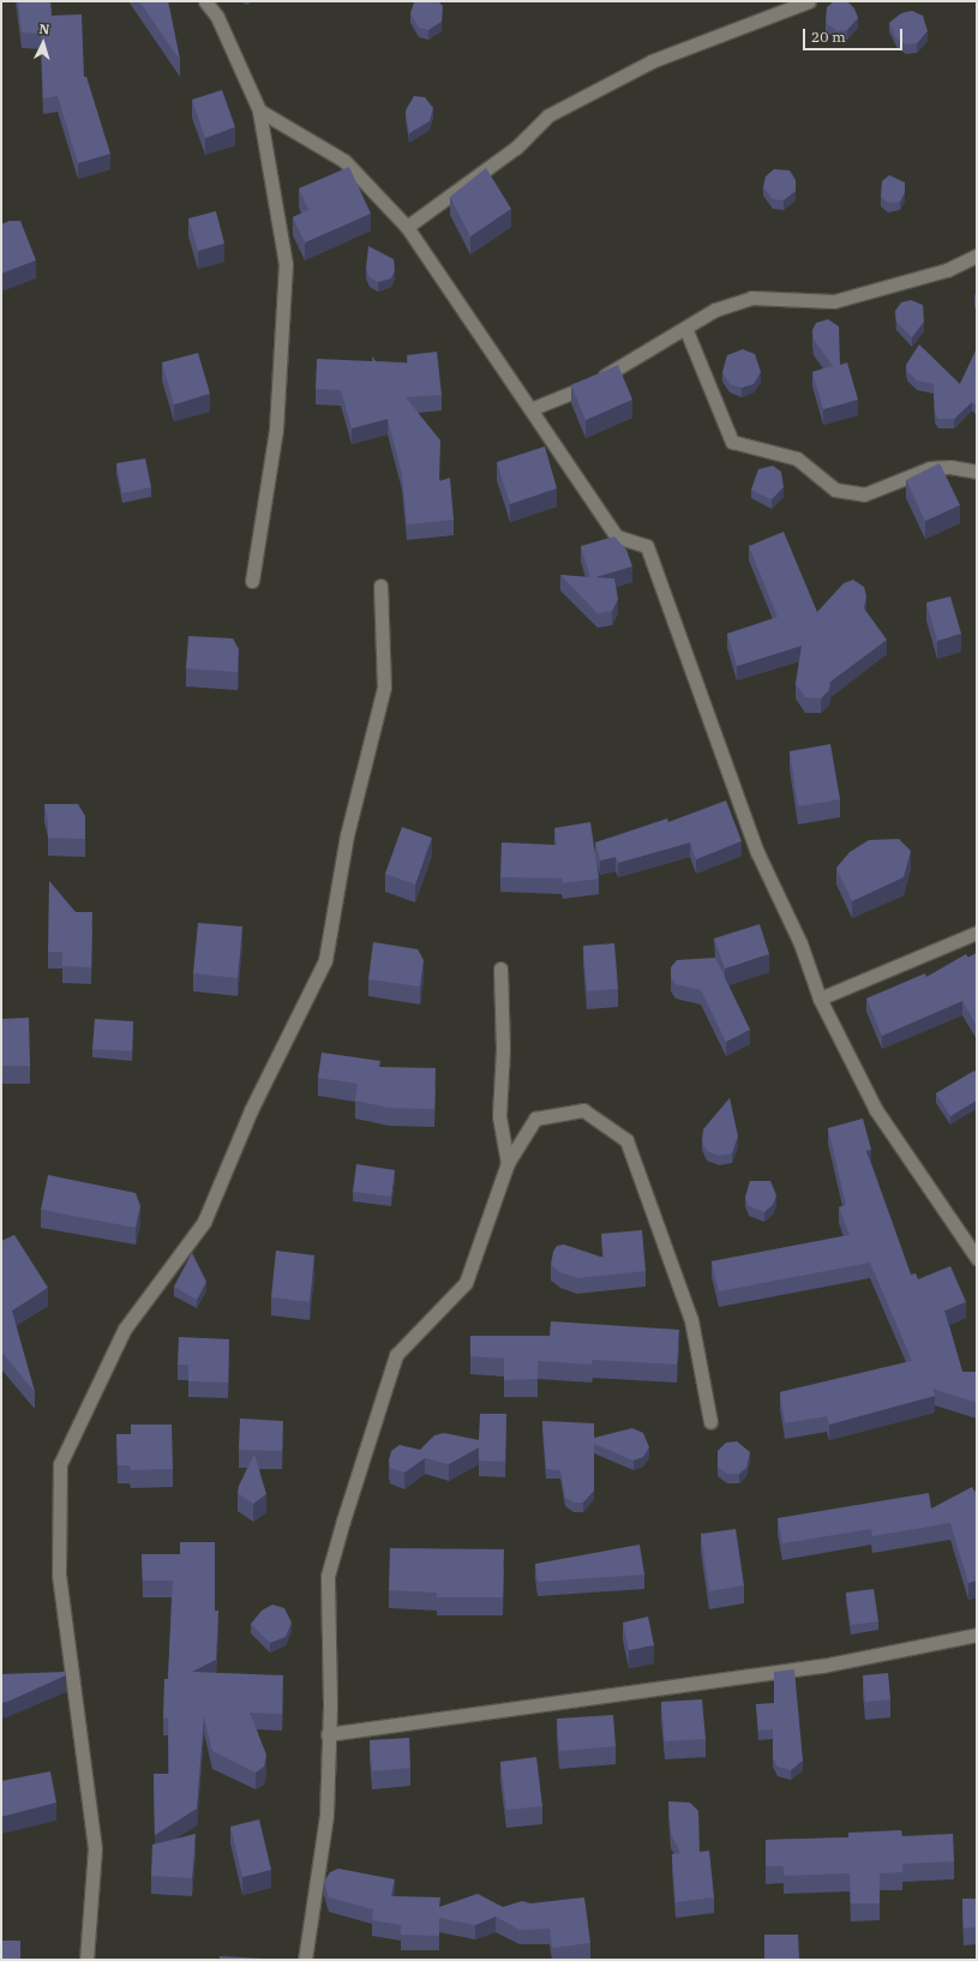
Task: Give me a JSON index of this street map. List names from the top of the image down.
{
  "scale_bar": "20 m",
  "north": "top"
}
